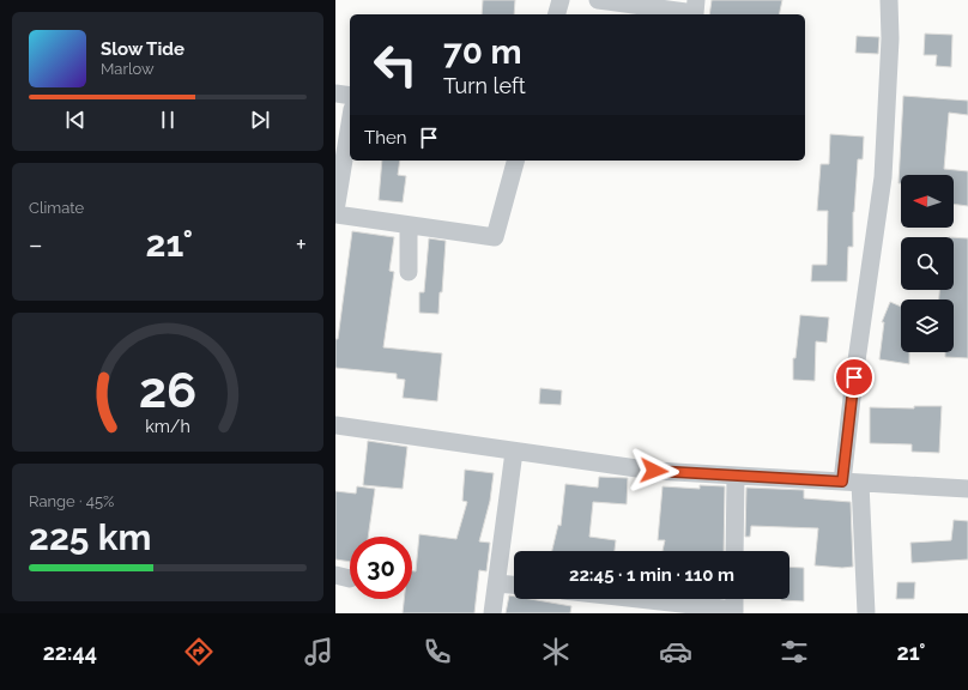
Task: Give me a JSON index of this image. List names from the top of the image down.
{
  "north": "left",
  "page": {
    "turn": ["70 m", "Turn left"],
    "song": ["Slow Tide", "Marlow"],
    "then": "Then",
    "tile": [
      "Climate",
      ["Range · 45%", "225 km"]
    ],
    "heat": ["−", "21°", "+"],
    "limit": "30",
    "trip": "22:45 · 1 min · 110 m",
    "tabs": ["22:44", "21°"],
    "gauge": ["26", "km/h"]
  }
}
